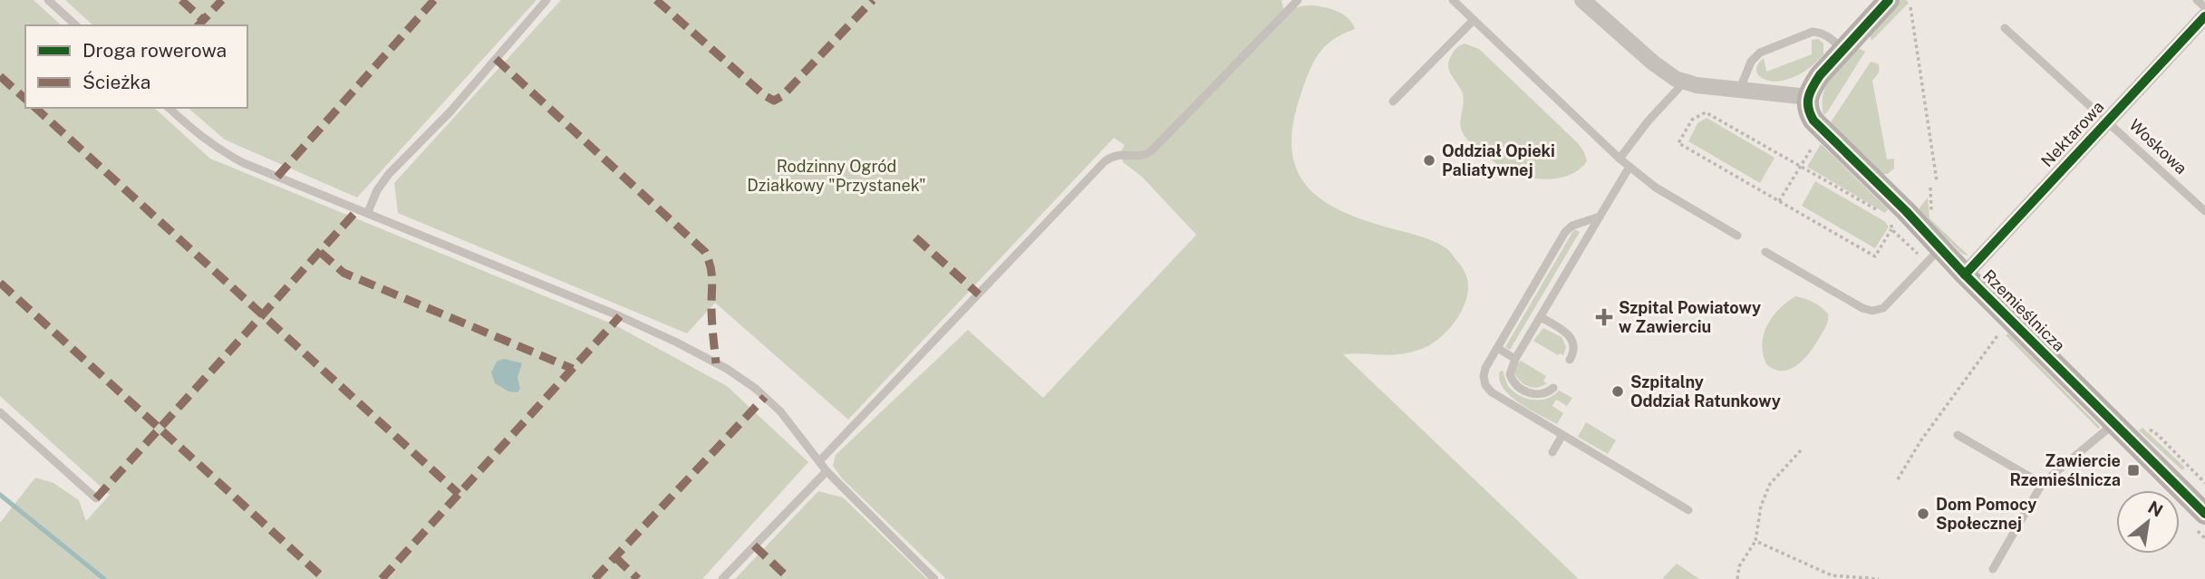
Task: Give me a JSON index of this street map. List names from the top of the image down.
{
  "streets": {
    "street": ["Nektarowa", "Rzemieślnicza"],
    "lane": ["Woskowa"]
  },
  "crossings": [
    ["Nektarowa", "Woskowa"],
    ["Nektarowa", "Rzemieślnicza"]
  ],
  "parks": ["Rodzinny Ogród Działkowy \"Przystanek\""],
  "places": {
    "other": ["Oddział Opieki Paliatywnej", "Szpitalny Oddział Ratunkowy", "Dom Pomocy Społecznej"],
    "health": ["Szpital Powiatowy w Zawierciu"],
    "transit": ["Zawiercie Rzemieślnicza"]
  },
  "legend": ["Droga rowerowa", "Ścieżka"],
  "north": "top right"
}
